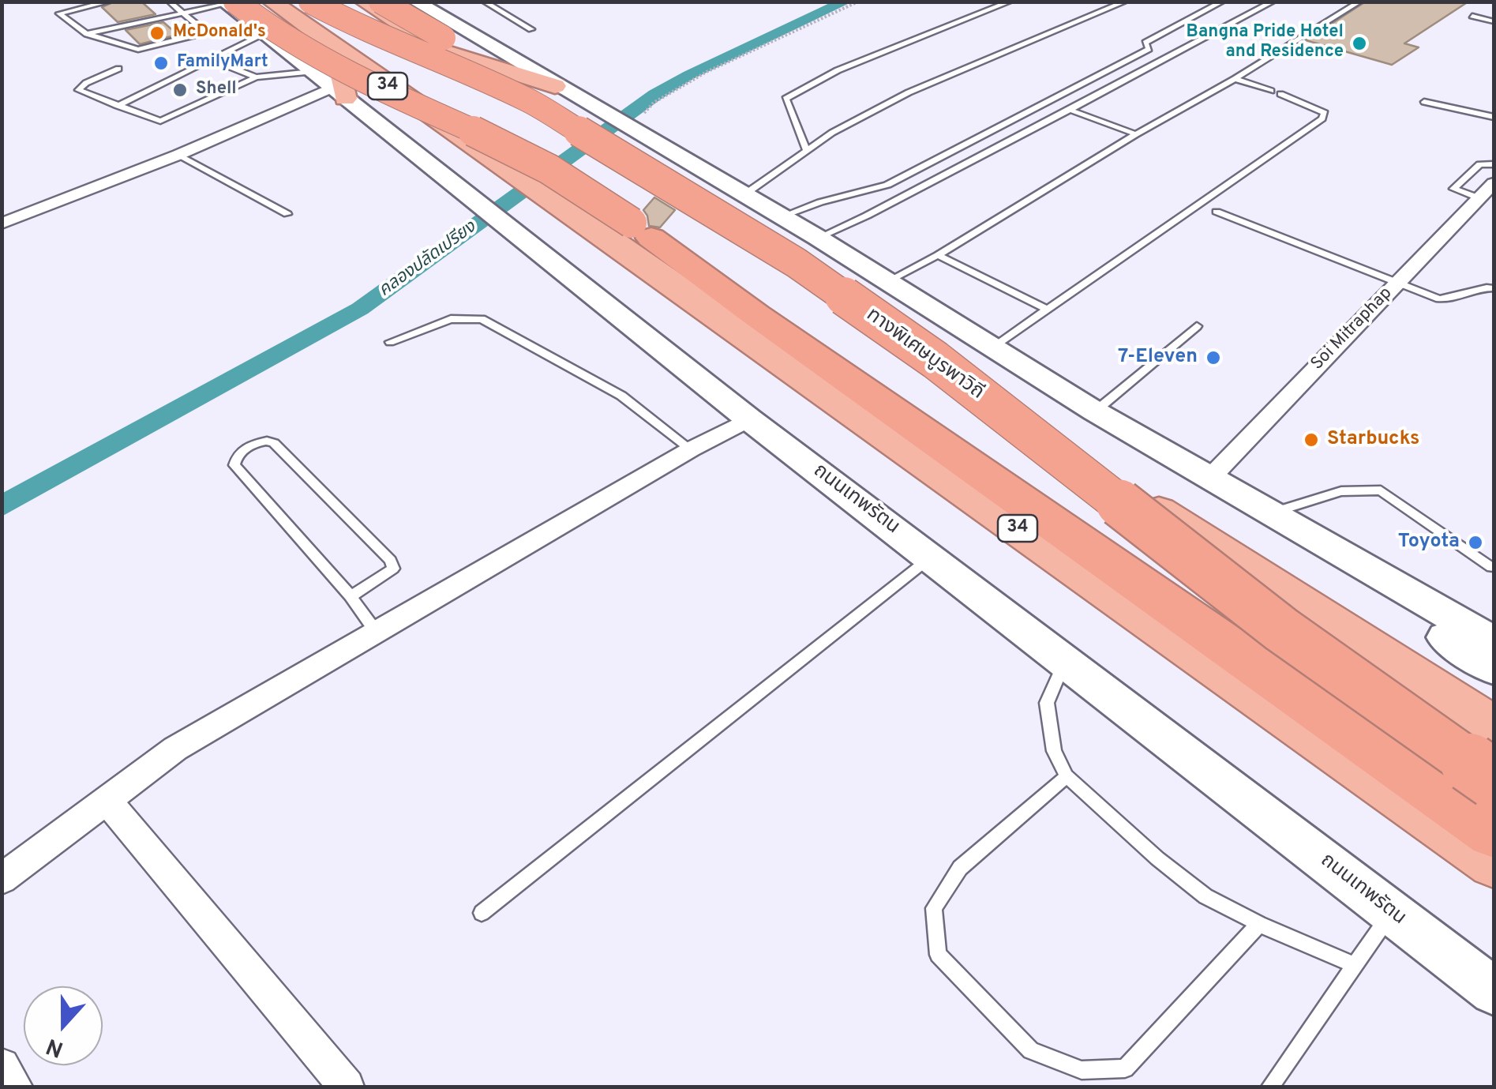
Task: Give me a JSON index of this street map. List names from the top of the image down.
{
  "streets": {
    "highway": ["34", "ทางพิเศษบูรพาวิถี"],
    "main road": ["ถนนเทพรัตน"],
    "street": ["Soi Mitraphap"]
  },
  "water": ["คลองปลัดเปรียง"],
  "places": [
    "McDonald's",
    "Bangna Pride Hotel and Residence",
    "FamilyMart",
    "Shell",
    "7-Eleven",
    "Starbucks",
    "Toyota"
  ],
  "north": "bottom"
}
